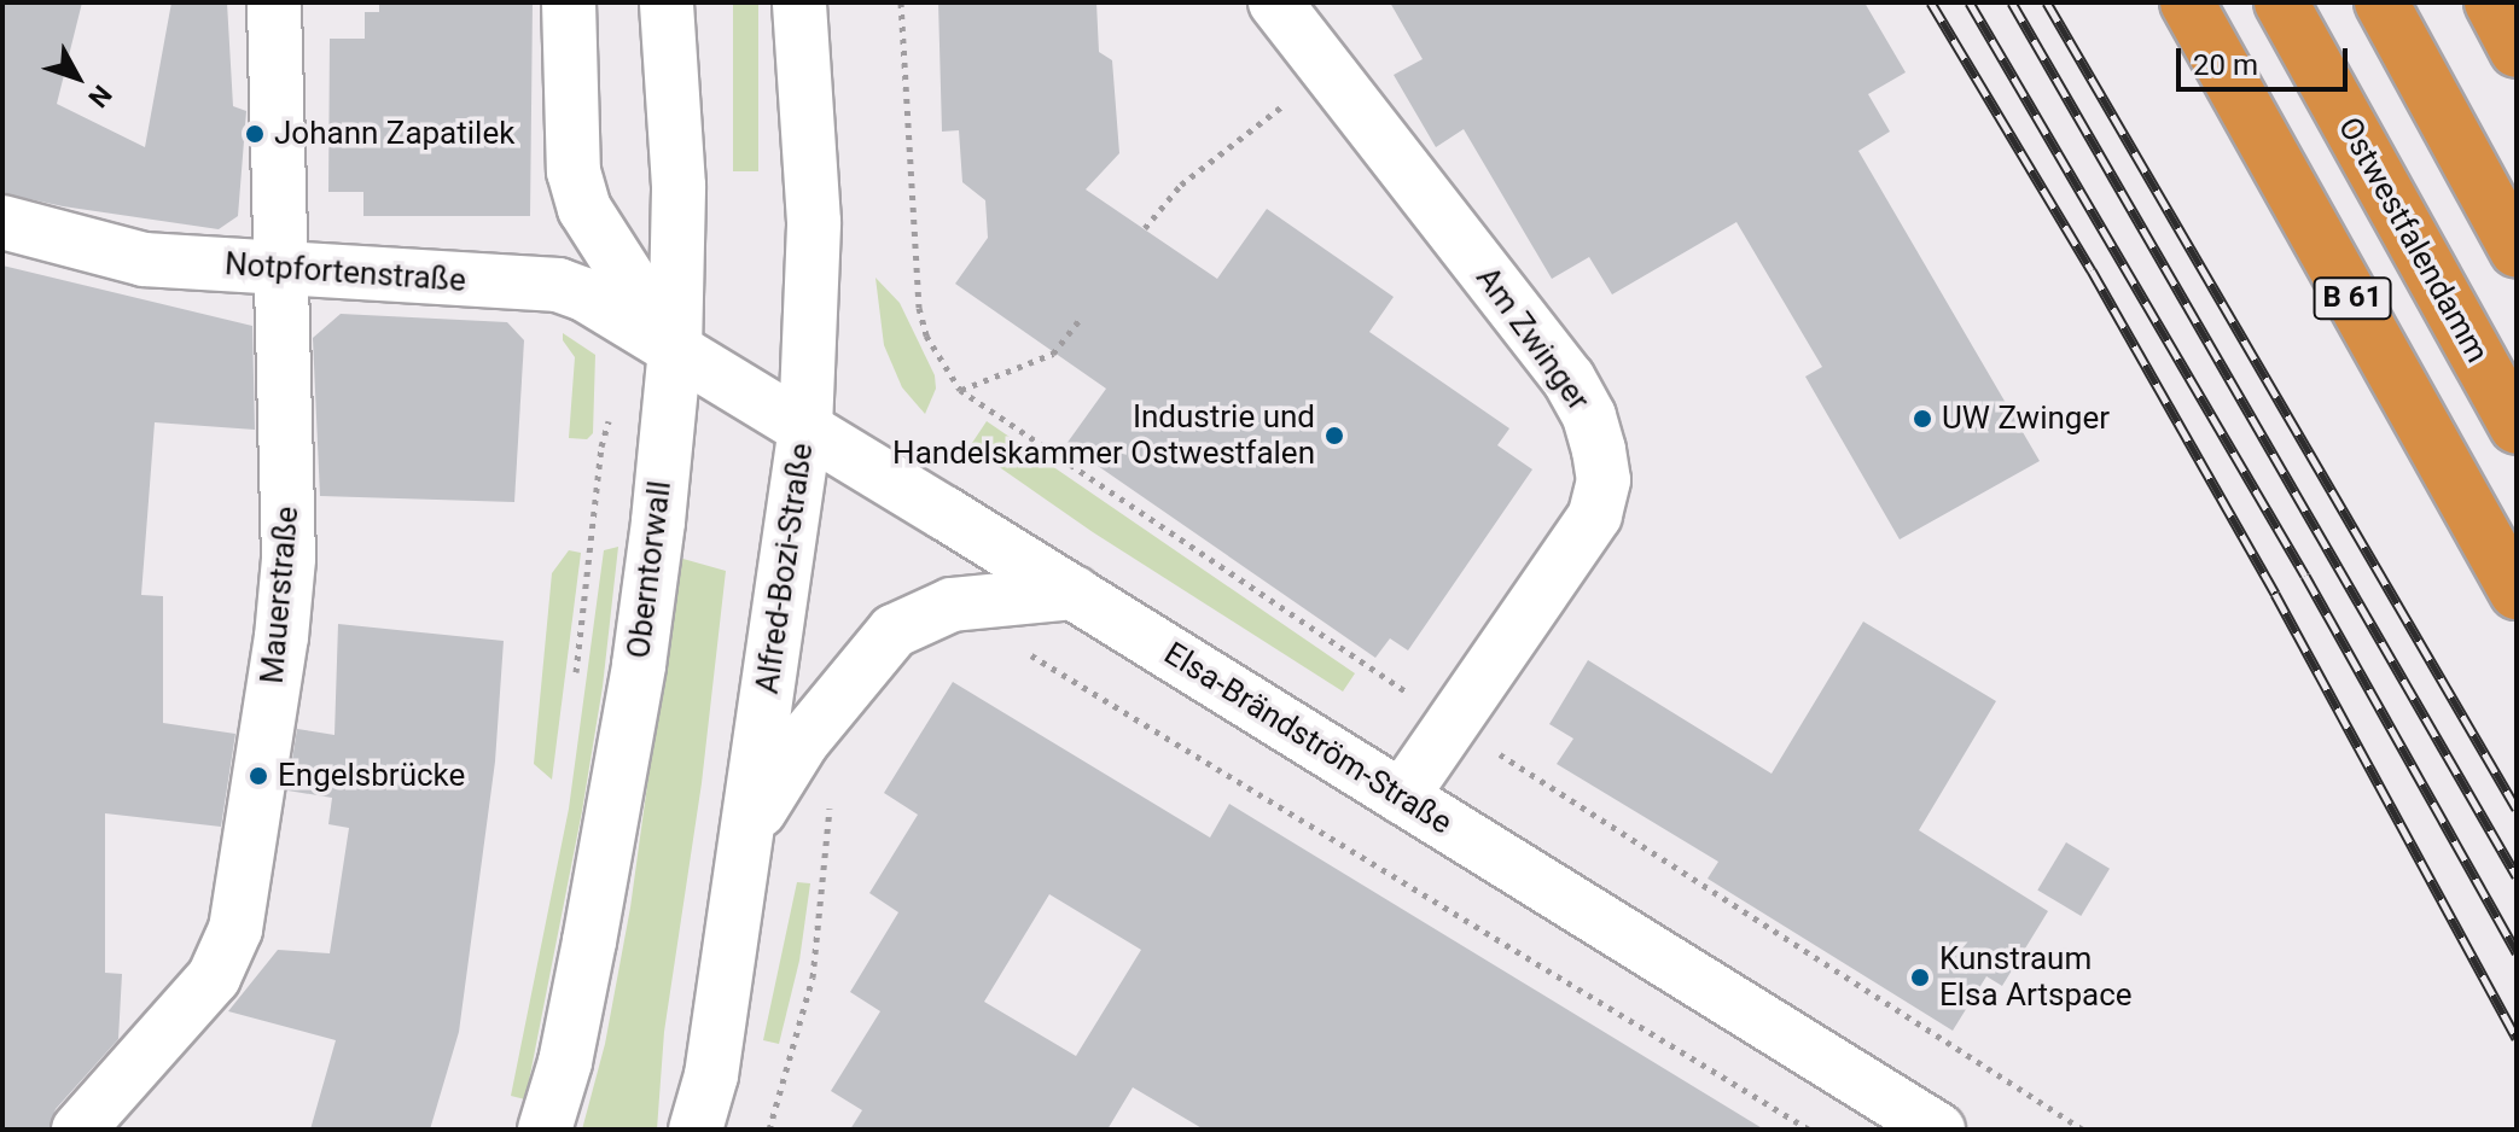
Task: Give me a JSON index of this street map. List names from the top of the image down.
{
  "streets": {
    "highway": ["Ostwestfalendamm", "B 61"],
    "street": [
      "Notpfortenstraße",
      "Am Zwinger",
      "Alfred-Bozi-Straße",
      "Oberntorwall",
      "Mauerstraße",
      "Elsa-Brändström-Straße"
    ]
  },
  "crossings": [
    ["Notpfortenstraße", "Oberntorwall"],
    ["Notpfortenstraße", "Mauerstraße"],
    ["Notpfortenstraße", "Elsa-Brändström-Straße"],
    ["Am Zwinger", "Elsa-Brändström-Straße"],
    ["Alfred-Bozi-Straße", "Elsa-Brändström-Straße"],
    ["Oberntorwall", "Elsa-Brändström-Straße"]
  ],
  "places": [
    "Johann Zapatilek",
    "UW Zwinger",
    "Industrie und Handelskammer Ostwestfalen",
    "Engelsbrücke",
    "Kunstraum Elsa Artspace"
  ],
  "scale_bar": "20 m",
  "north": "bottom right"
}
